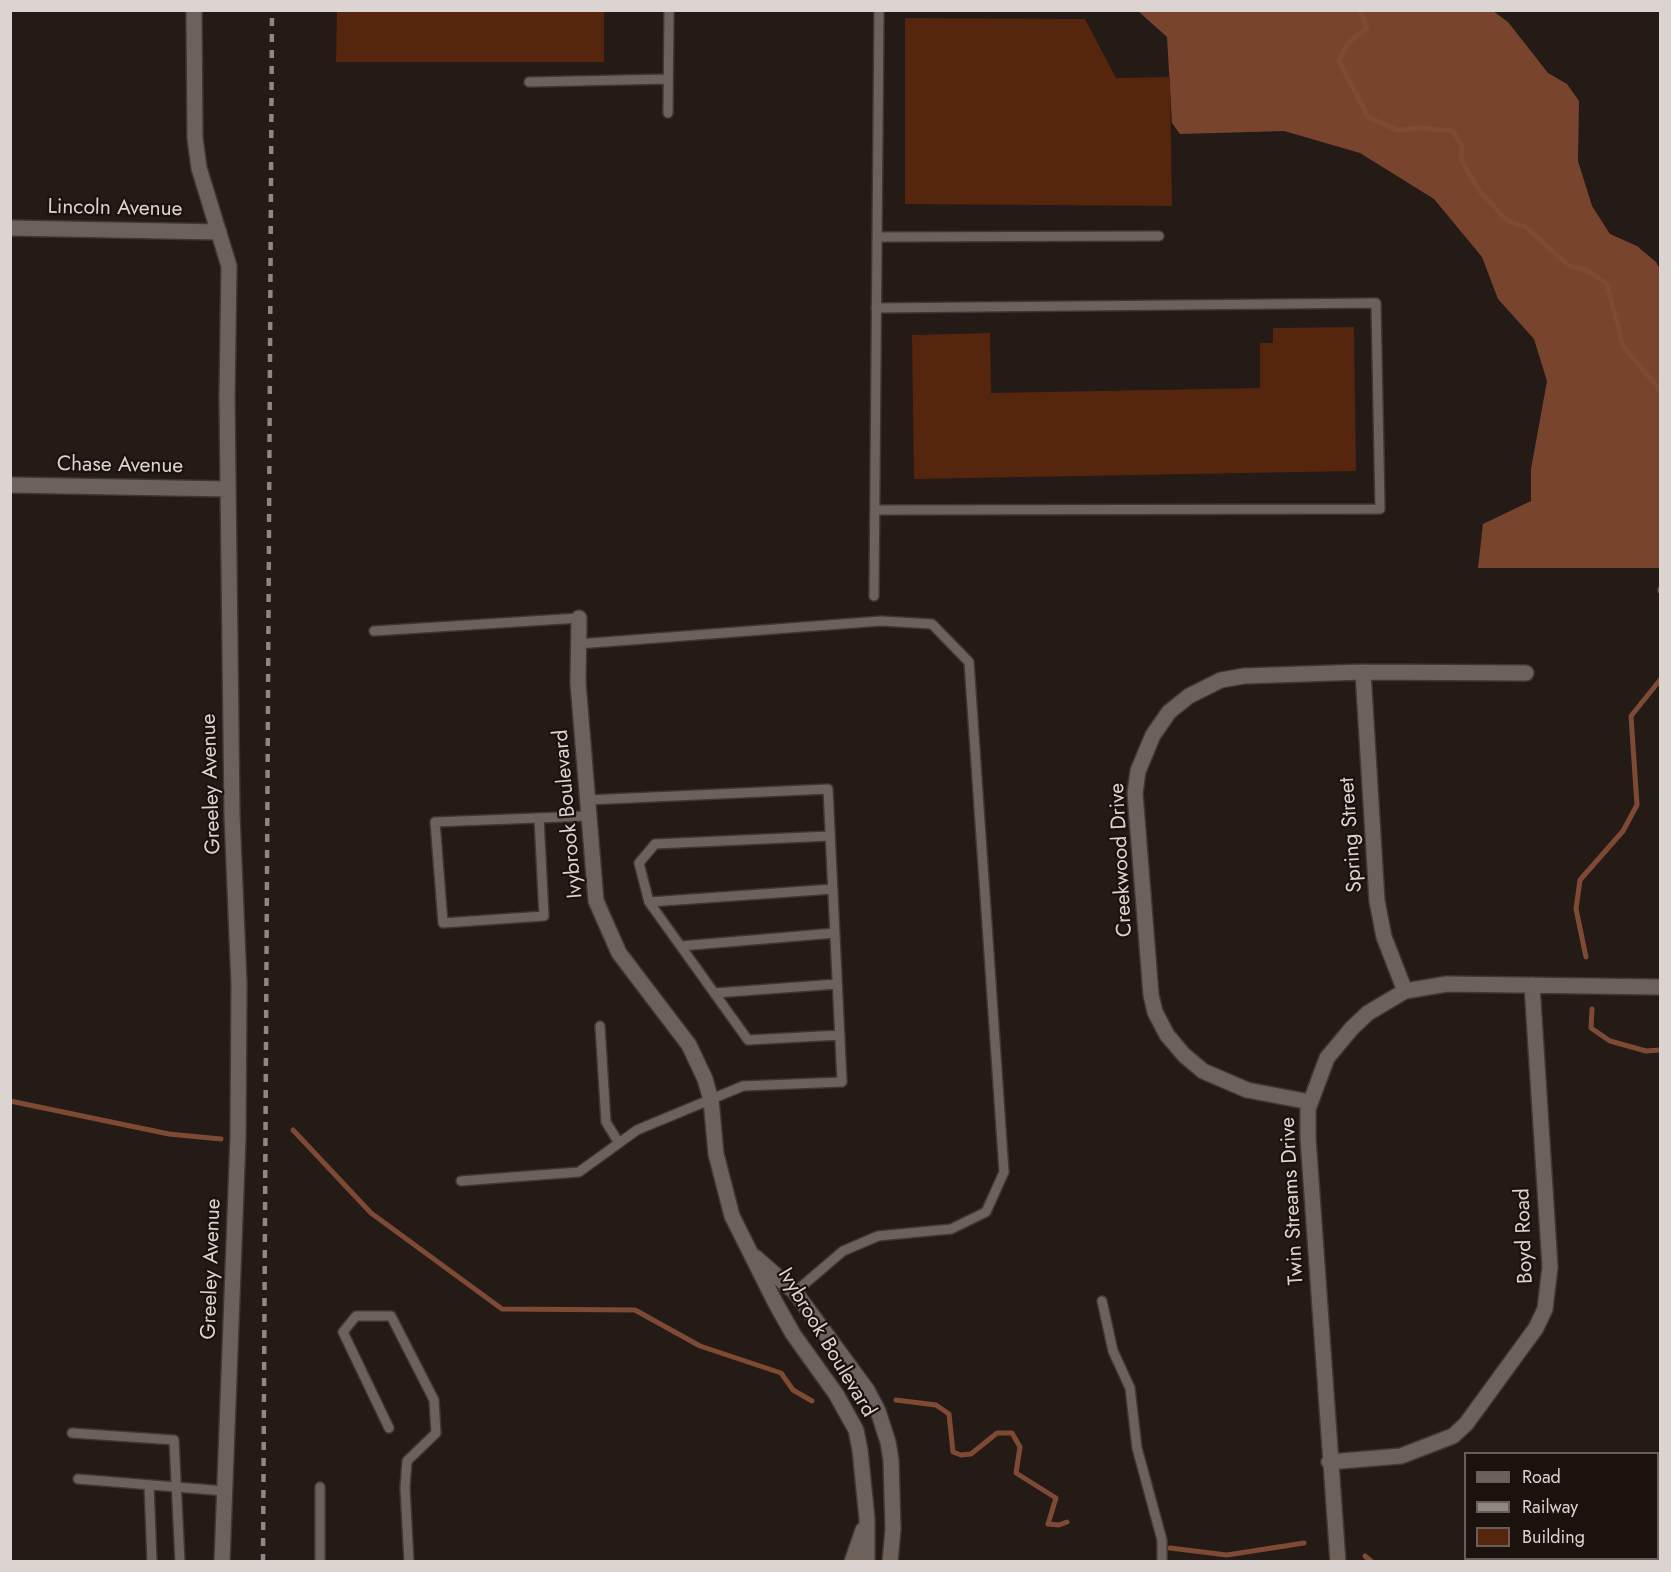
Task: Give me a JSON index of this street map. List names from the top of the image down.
{
  "streets": {
    "street": [
      "Lincoln Avenue",
      "Chase Avenue",
      "Greeley Avenue",
      "Ivybrook Boulevard",
      "Spring Street",
      "Creekwood Drive",
      "Twin Streams Drive",
      "Boyd Road"
    ]
  },
  "crossings": [
    ["Lincoln Avenue", "Greeley Avenue"],
    ["Chase Avenue", "Greeley Avenue"],
    ["Spring Street", "Creekwood Drive"],
    ["Spring Street", "Twin Streams Drive"],
    ["Creekwood Drive", "Twin Streams Drive"],
    ["Twin Streams Drive", "Boyd Road"]
  ],
  "legend": ["Road", "Railway", "Building"]
}
